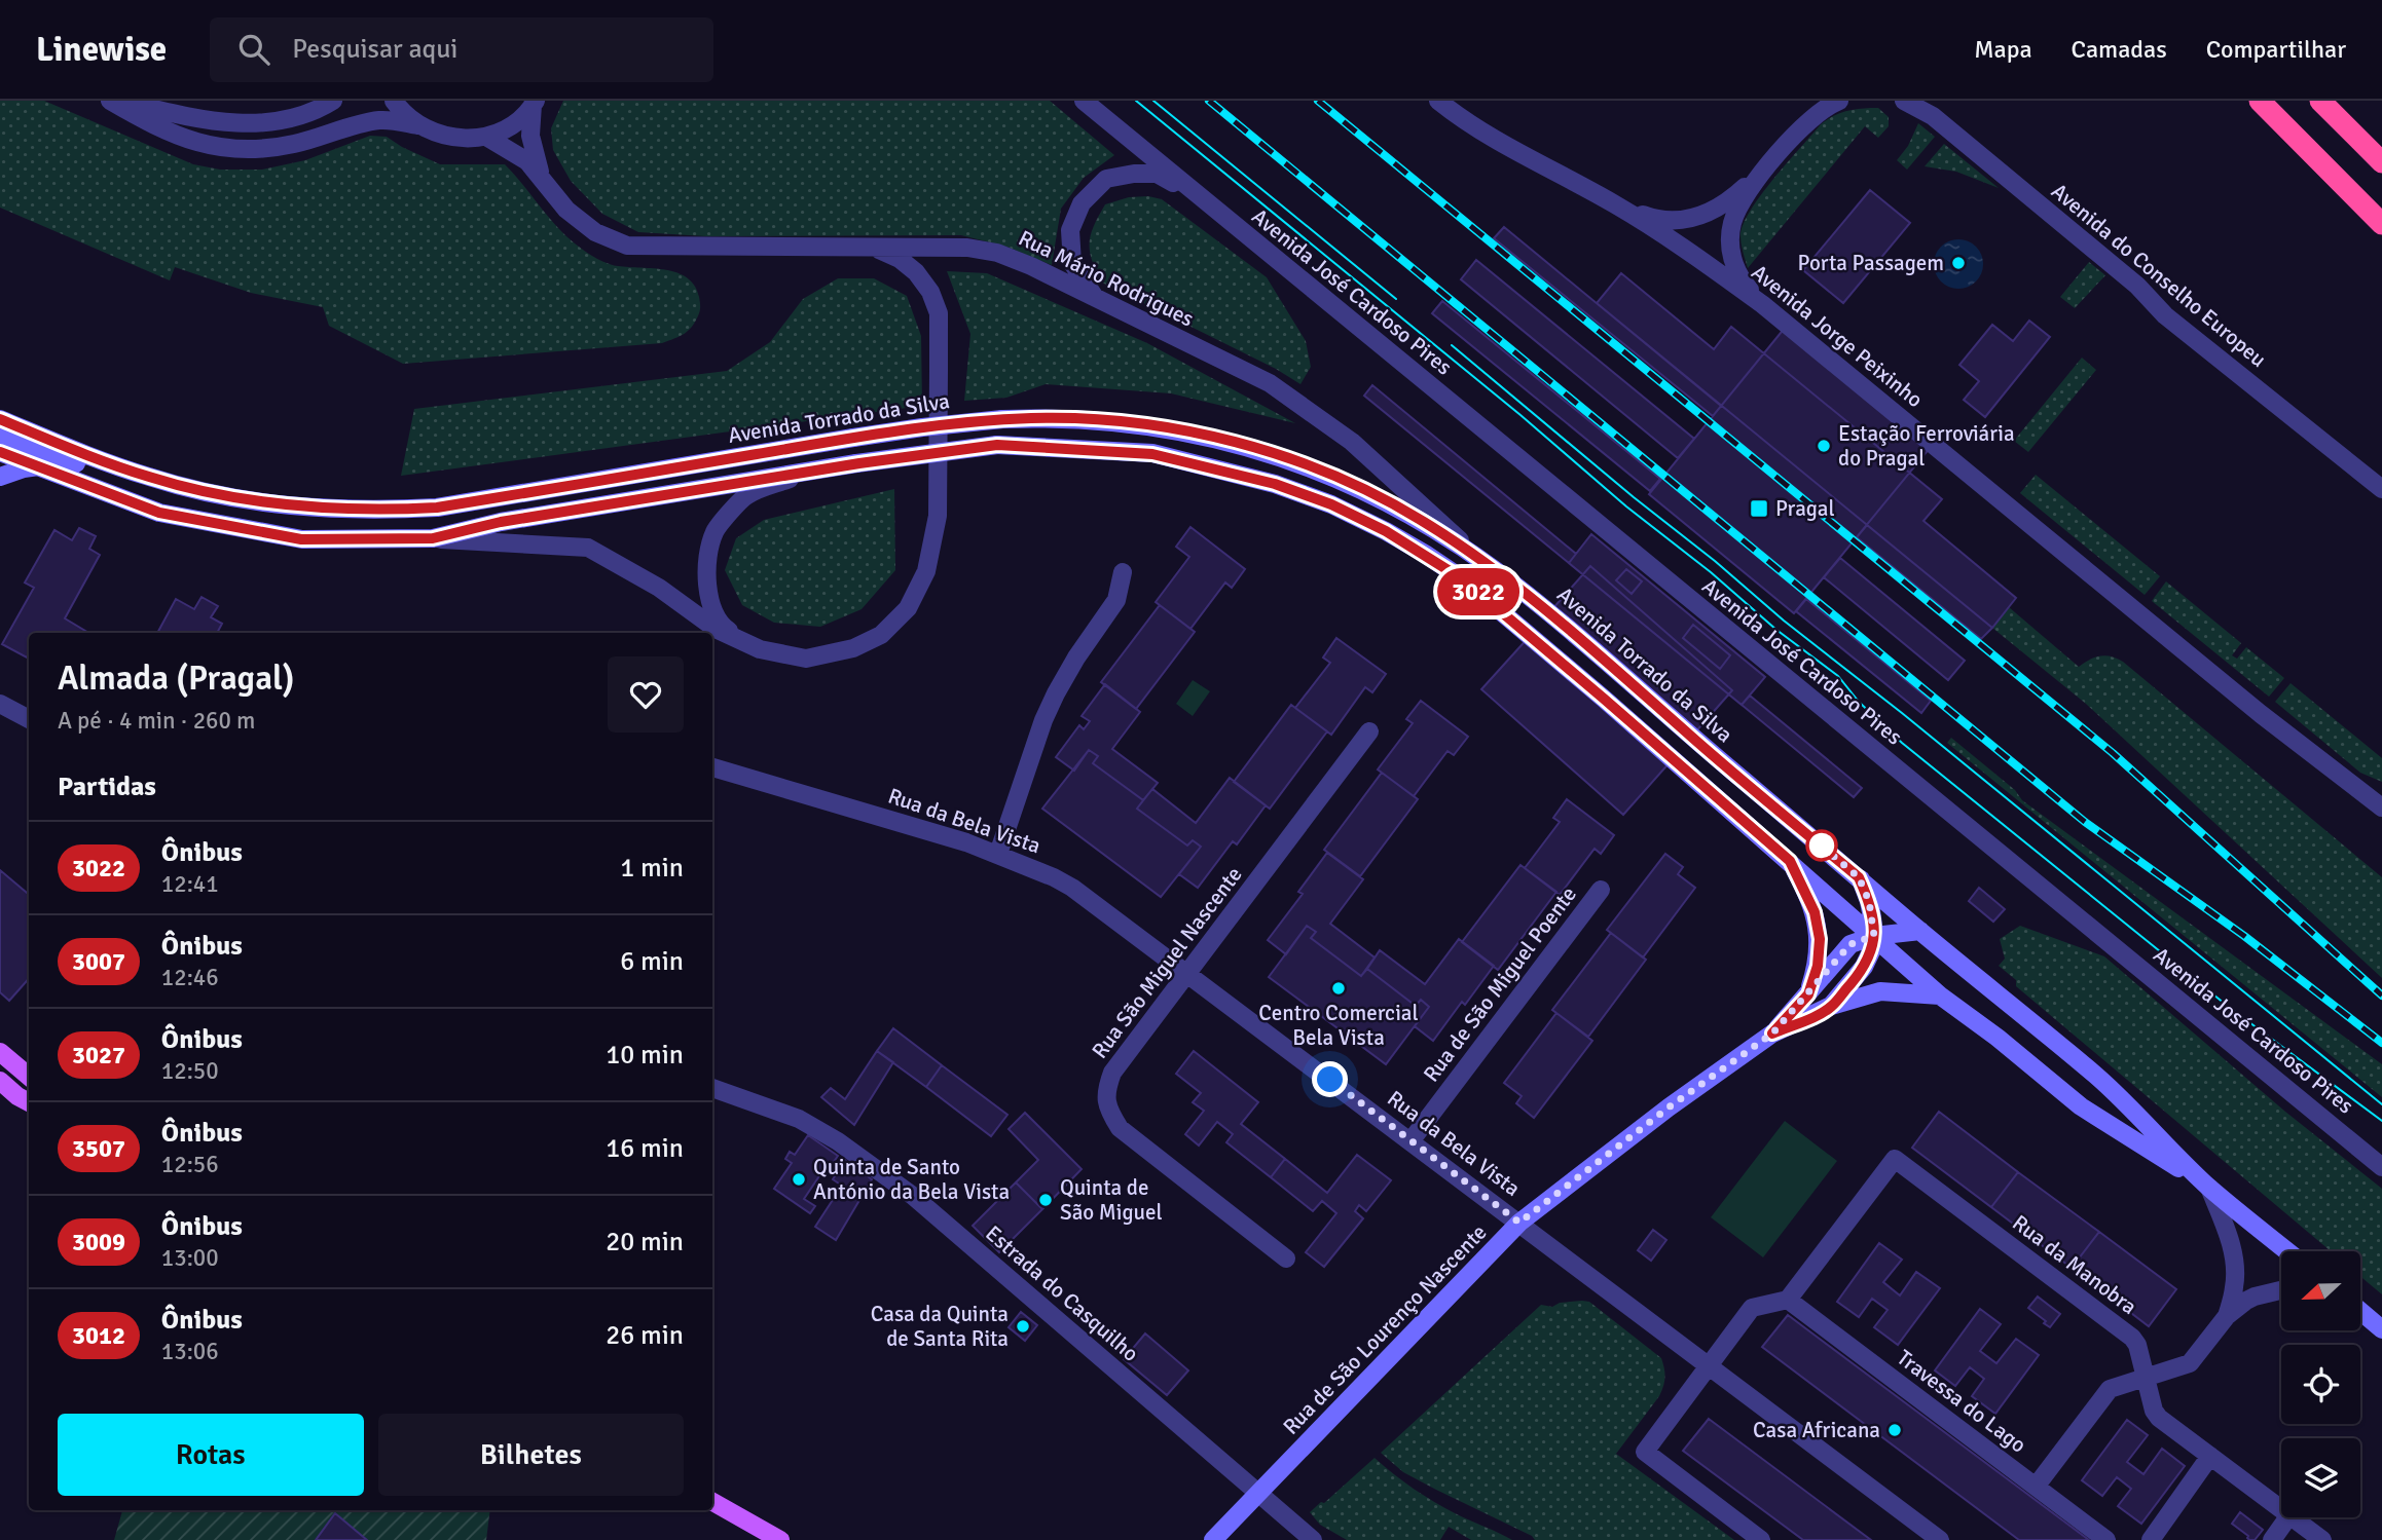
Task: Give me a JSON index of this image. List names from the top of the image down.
{
  "streets": {
    "main road": ["Avenida Torrado da Silva", "Rua de São Lourenço Nascente"],
    "street": [
      "Avenida do Conselho Europeu",
      "Rua Mário Rodrigues",
      "Avenida José Cardoso Pires",
      "Avenida Jorge Peixinho",
      "Rua da Bela Vista",
      "Rua São Miguel Nascente",
      "Rua de São Miguel Poente",
      "Rua da Manobra",
      "Estrada do Casquilho",
      "Travessa do Lago"
    ]
  },
  "crossings": [
    ["Rua Mário Rodrigues", "Avenida José Cardoso Pires"],
    ["Rua Mário Rodrigues", "Avenida Torrado da Silva"],
    ["Avenida Torrado da Silva", "Rua de São Lourenço Nascente"],
    ["Rua da Bela Vista", "Rua São Miguel Nascente"],
    ["Rua da Bela Vista", "Rua de São Miguel Poente"],
    ["Rua da Bela Vista", "Rua de São Lourenço Nascente"],
    ["Rua da Manobra", "Travessa do Lago"],
    ["Estrada do Casquilho", "Rua de São Lourenço Nascente"]
  ],
  "places": {
    "other": [
      "Porta Passagem",
      "Estação Ferroviária do Pragal",
      "Centro Comercial Bela Vista",
      "Quinta de Santo António da Bela Vista",
      "Quinta de São Miguel",
      "Casa da Quinta de Santa Rita",
      "Casa Africana"
    ],
    "transit": ["Pragal"]
  },
  "lines": ["bus line 3022"],
  "north": "left",
  "page": {
    "header": "Linewise",
    "search": "Pesquisar aqui",
    "nav": ["Mapa", "Camadas", "Compartilhar"],
    "on_map": "3022",
    "heading": [
      ["Almada (Pragal)", "A pé · 4 min · 260 m"],
      "Partidas"
    ],
    "list": [
      {
        "mark": "3022",
        "name": "Ônibus",
        "note": "12:41",
        "value": "1 min"
      },
      {
        "mark": "3007",
        "name": "Ônibus",
        "note": "12:46",
        "value": "6 min"
      },
      {
        "mark": "3027",
        "name": "Ônibus",
        "note": "12:50",
        "value": "10 min"
      },
      {
        "mark": "3507",
        "name": "Ônibus",
        "note": "12:56",
        "value": "16 min"
      },
      {
        "mark": "3009",
        "name": "Ônibus",
        "note": "13:00",
        "value": "20 min"
      },
      {
        "mark": "3012",
        "name": "Ônibus",
        "note": "13:06",
        "value": "26 min"
      }
    ],
    "buttons": ["Rotas", "Bilhetes"]
  }
}
